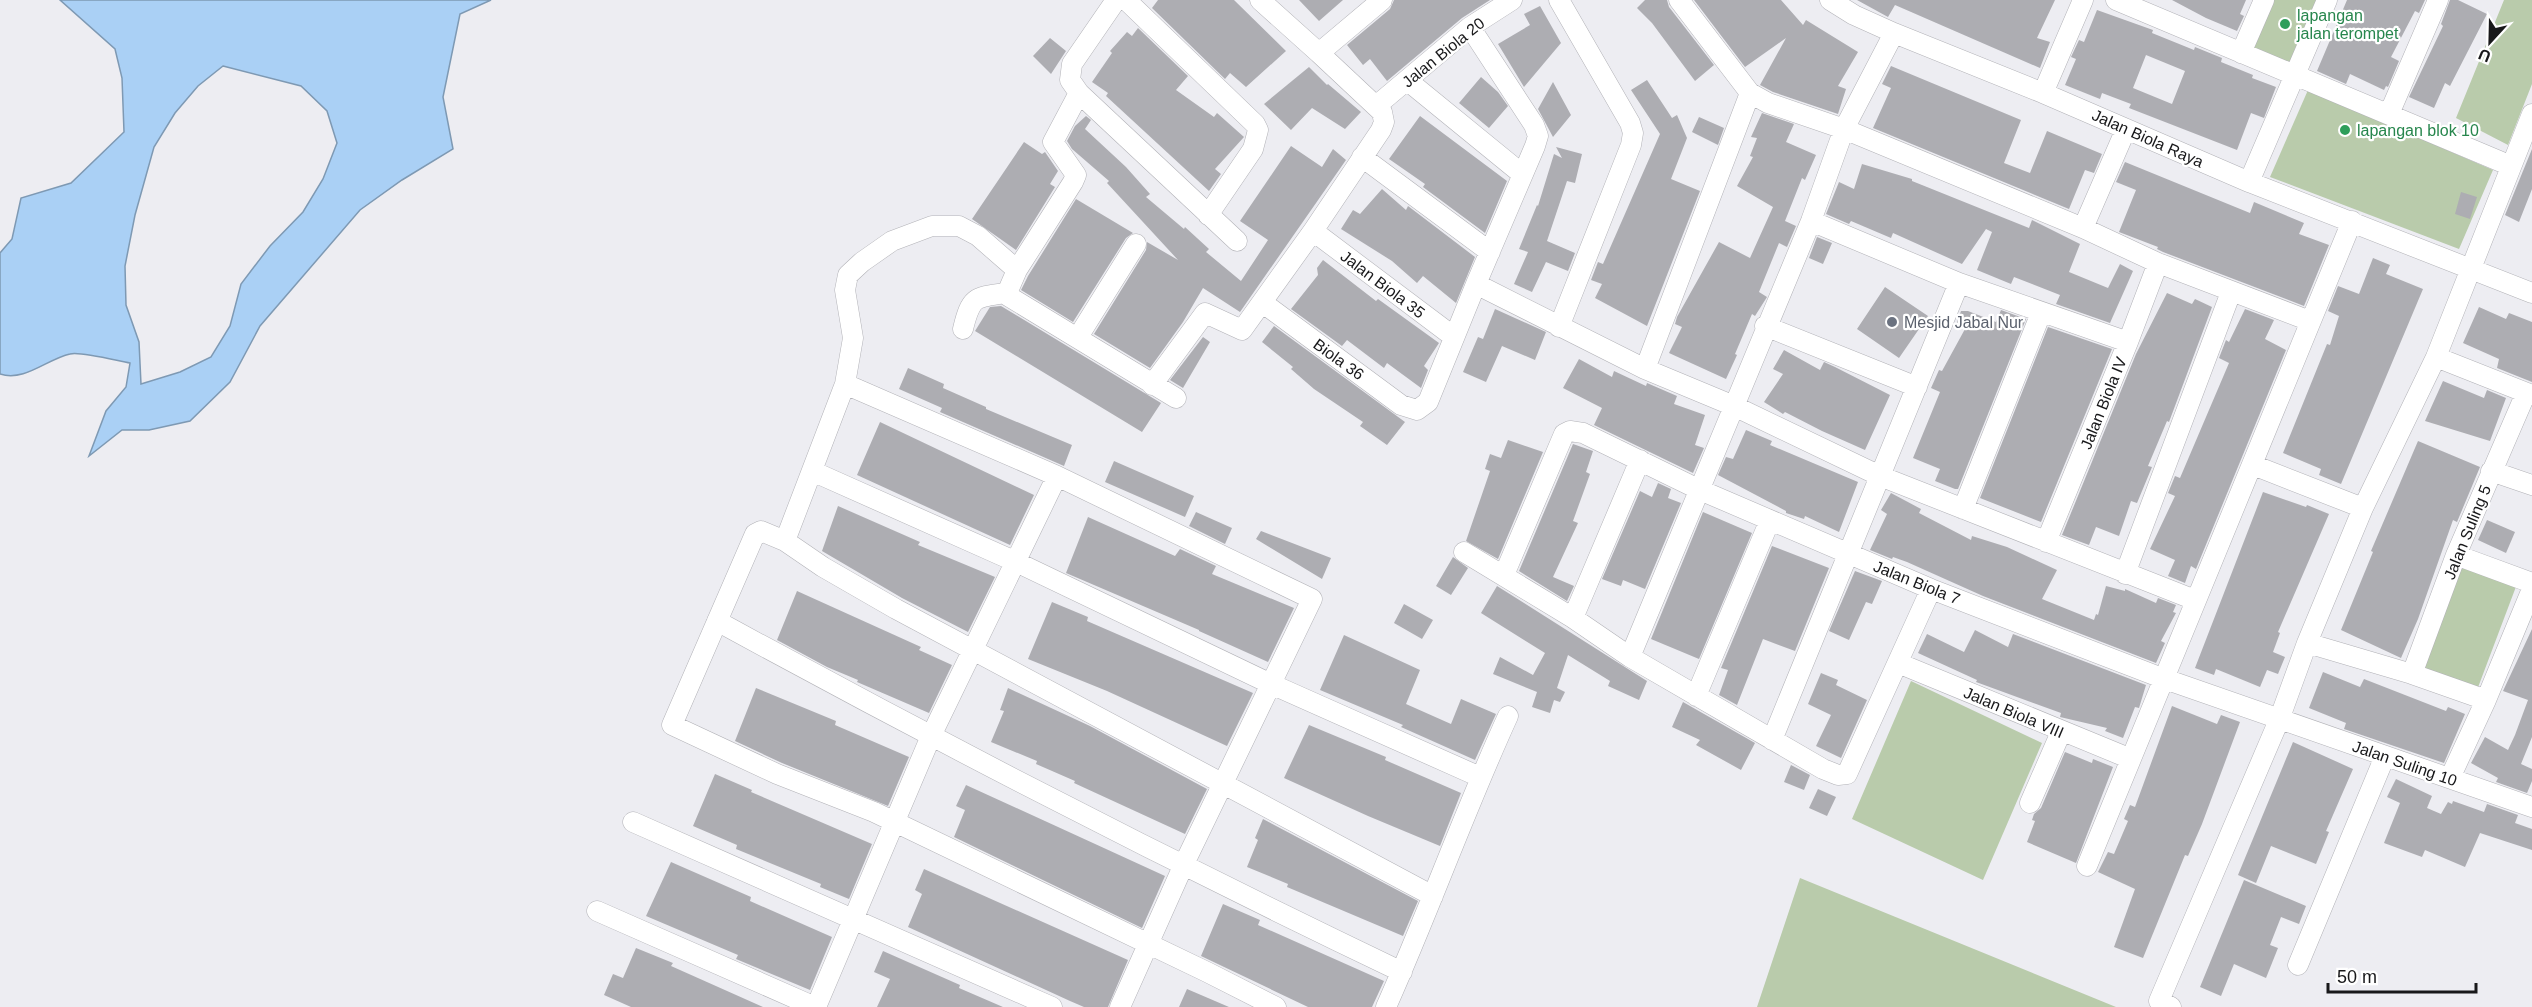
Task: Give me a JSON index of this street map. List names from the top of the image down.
{
  "streets": {
    "street": [
      "Jalan Biola 20",
      "Jalan Biola Raya",
      "Jalan Biola 35",
      "Biola 36",
      "Jalan Biola IV",
      "Jalan Suling 5",
      "Jalan Biola 7",
      "Jalan Biola VIII",
      "Jalan Suling 10"
    ]
  },
  "crossings": [
    ["Jalan Biola 35", "Biola 36"],
    ["Jalan Biola 7", "Jalan Suling 10"]
  ],
  "places": ["lapangan jalan terompet", "lapangan blok 10", "Mesjid Jabal Nur"],
  "scale_bar": "50 m",
  "north": "bottom"
}
